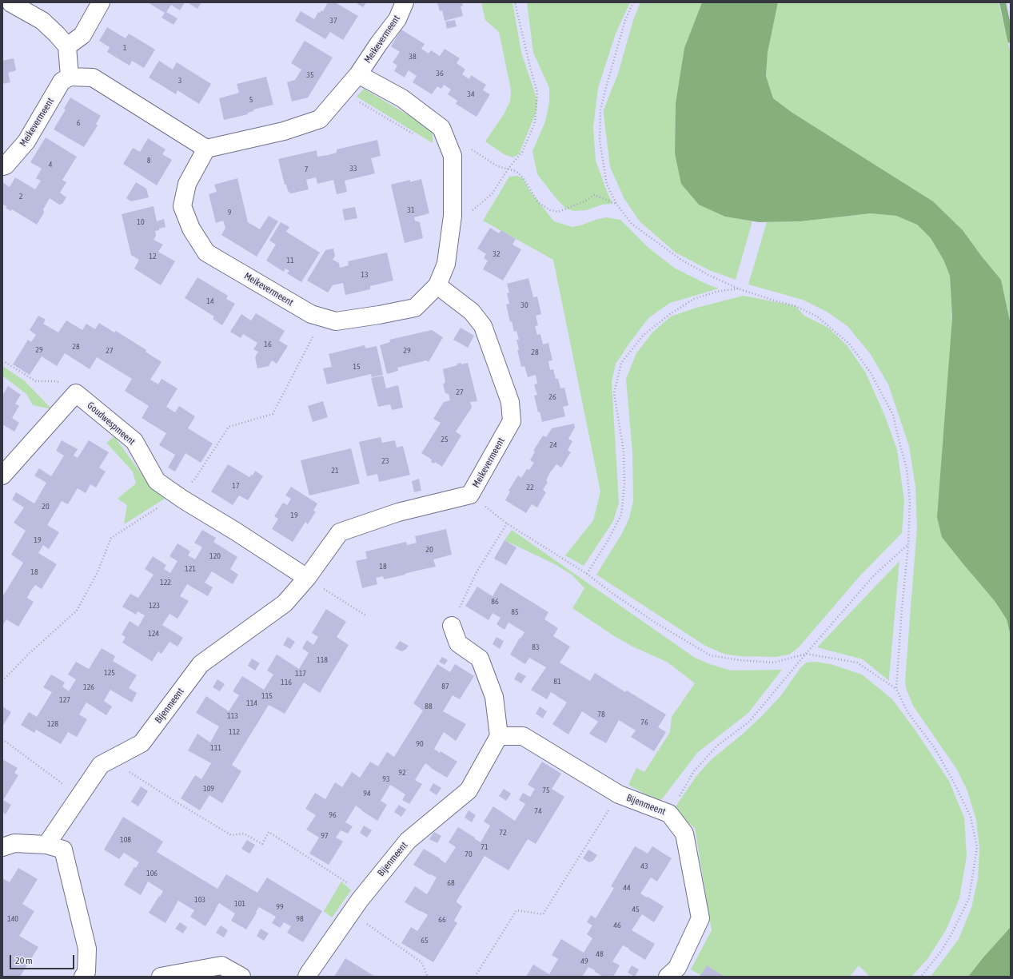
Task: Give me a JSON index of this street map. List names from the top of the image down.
{
  "streets": {
    "street": ["Meikevermeent", "Goudwespmeent", "Bijenmeent"]
  },
  "crossings": [
    ["Meikevermeent", "Goudwespmeent"],
    ["Meikevermeent", "Bijenmeent"],
    ["Goudwespmeent", "Bijenmeent"]
  ],
  "house_numbers": [
    "37",
    "1",
    "38",
    "36",
    "35",
    "3",
    "34",
    "5",
    "6",
    "8",
    "4",
    "33",
    "7",
    "2",
    "31",
    "9",
    "10",
    "32",
    "12",
    "11",
    "13",
    "14",
    "30",
    "16",
    "28",
    "29",
    "27",
    "29",
    "28",
    "15",
    "27",
    "26",
    "25",
    "24",
    "23",
    "21",
    "17",
    "22",
    "20",
    "19",
    "19",
    "20",
    "120",
    "18",
    "121",
    "18",
    "122",
    "86",
    "123",
    "85",
    "124",
    "83",
    "118",
    "125",
    "117",
    "81",
    "116",
    "87",
    "126",
    "115",
    "127",
    "114",
    "88",
    "78",
    "113",
    "76",
    "128",
    "112",
    "90",
    "111",
    "92",
    "93",
    "109",
    "75",
    "94",
    "74",
    "96",
    "72",
    "97",
    "108",
    "71",
    "70",
    "43",
    "106",
    "68",
    "44",
    "103",
    "101",
    "99",
    "45",
    "140",
    "98",
    "66",
    "46",
    "65",
    "48",
    "49"
  ],
  "scale_bar": "20 m"
}
